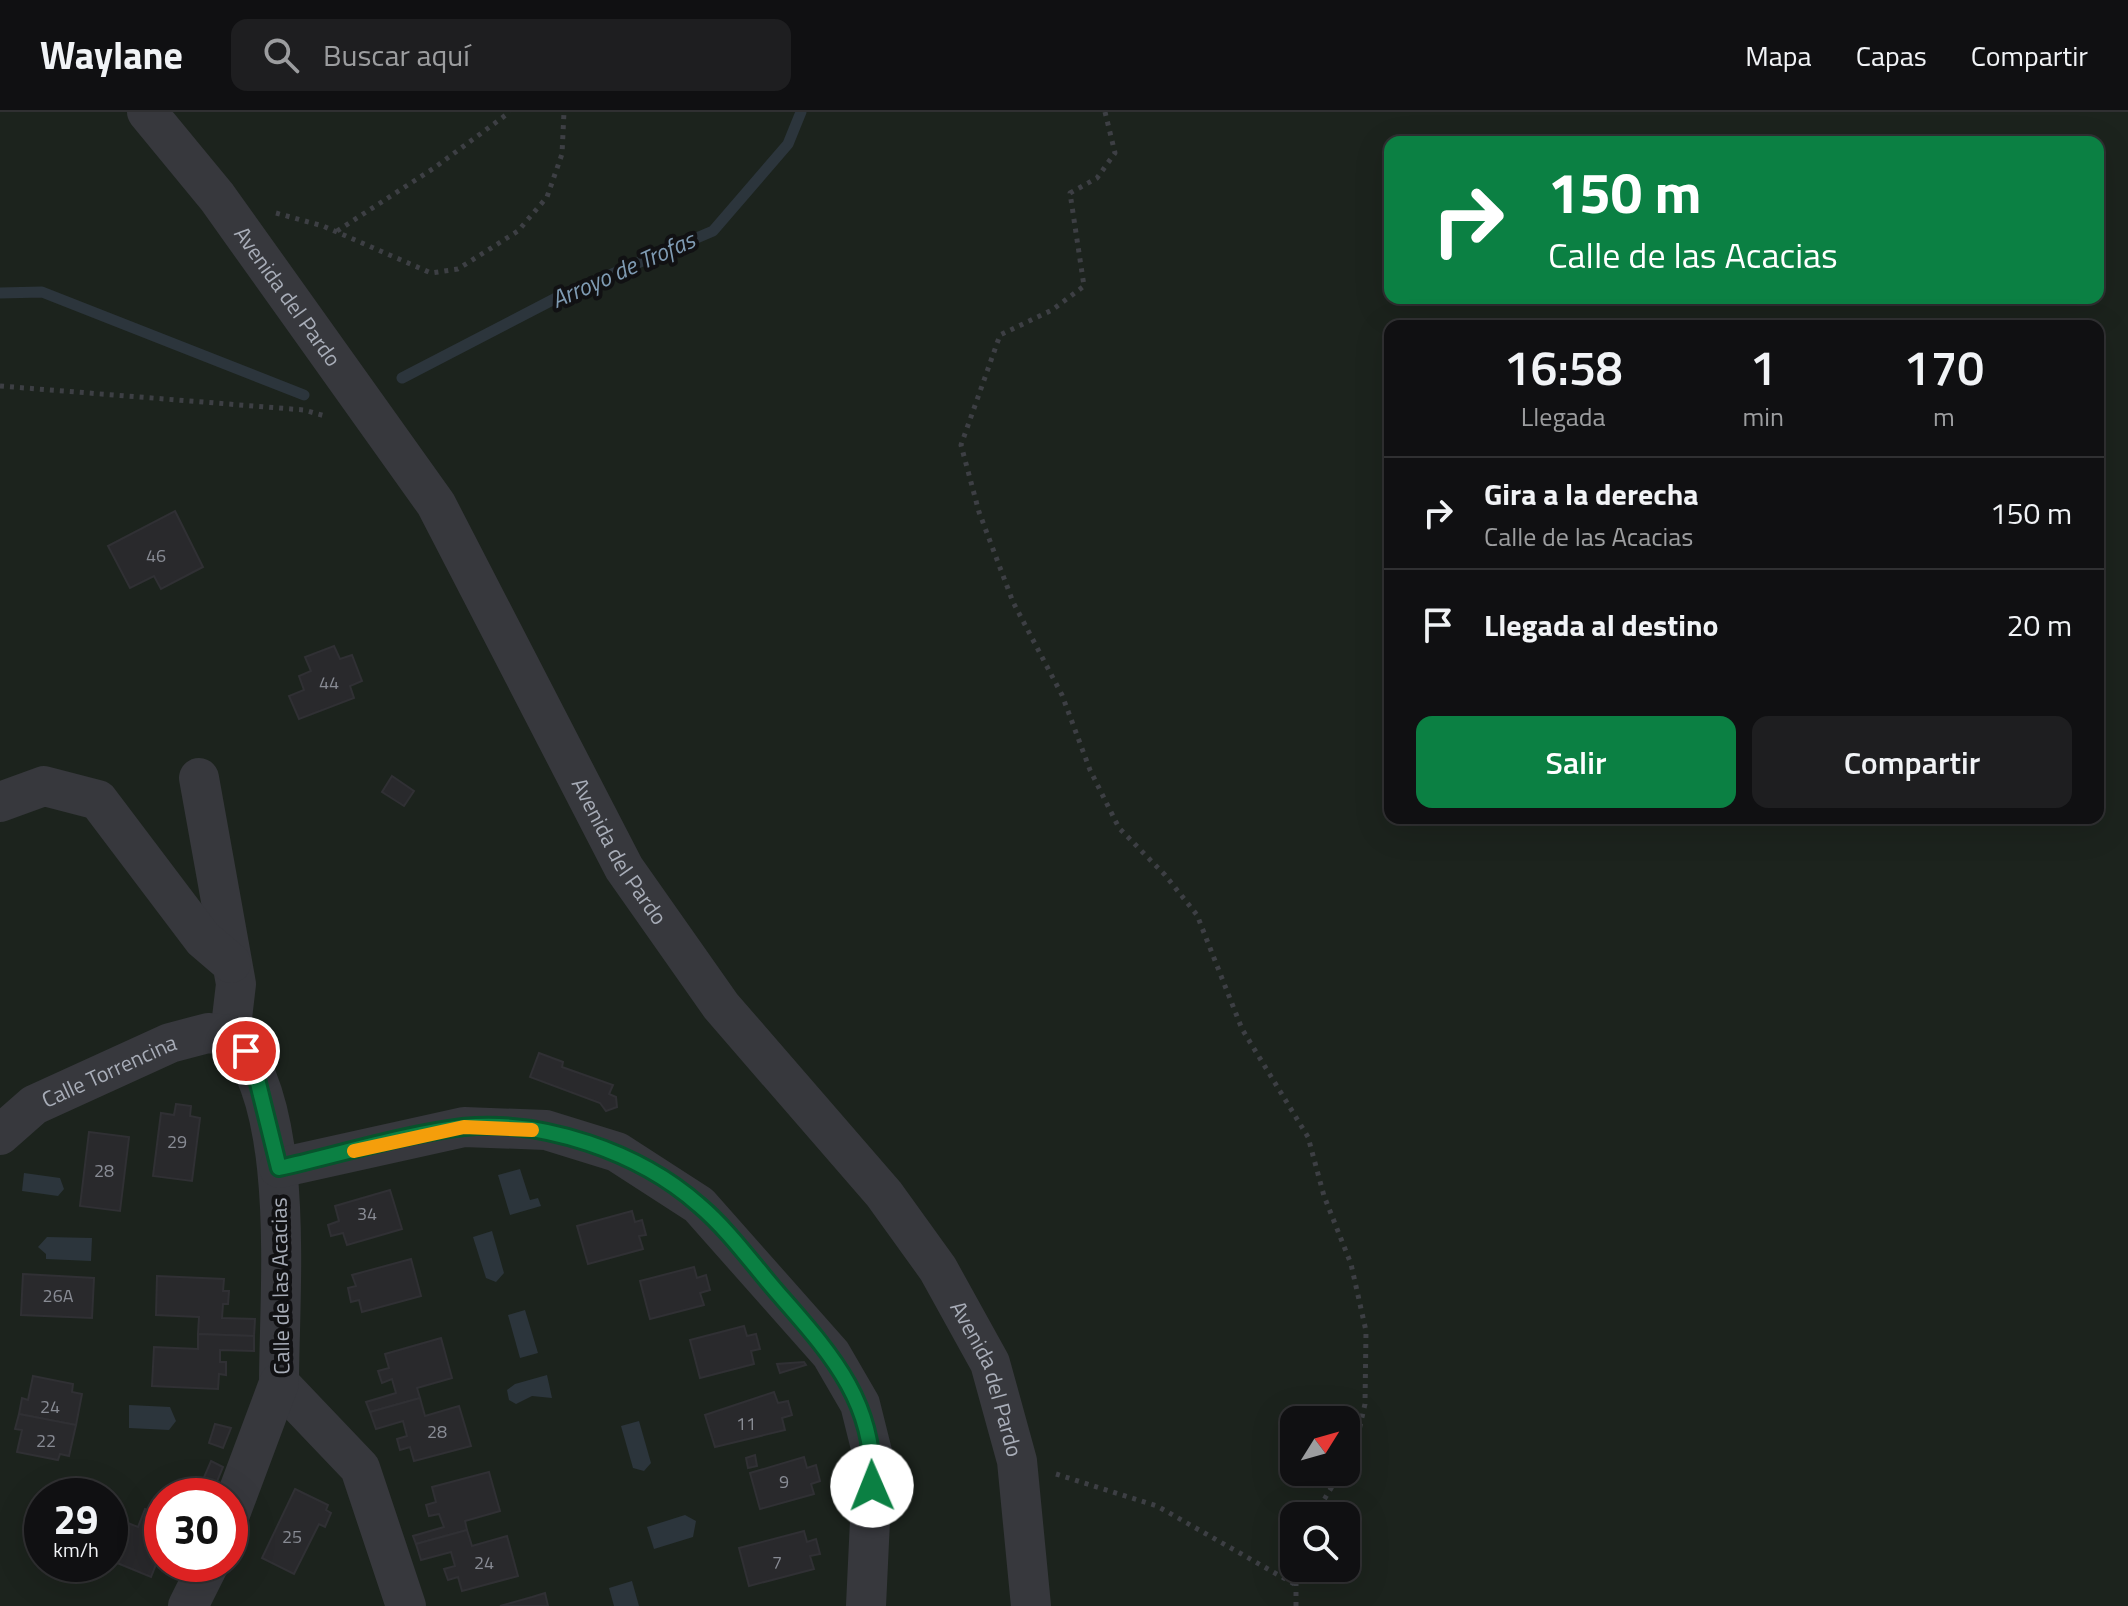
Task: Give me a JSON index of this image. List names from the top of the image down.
{
  "streets": {
    "street": ["Avenida del Pardo", "Calle Torrencina", "Calle de las Acacias"]
  },
  "crossings": [
    ["Calle Torrencina", "Calle de las Acacias"]
  ],
  "water": ["Arroyo de Trofas"],
  "house_numbers": [
    "46",
    "44",
    "29",
    "28",
    "34",
    "26A",
    "24",
    "11",
    "28",
    "22",
    "9",
    "25",
    "24",
    "7"
  ],
  "north": "top right",
  "page": {
    "header": "Waylane",
    "search": "Buscar aquí",
    "nav": ["Mapa", "Capas", "Compartir"],
    "turn": ["150 m", "Calle de las Acacias"],
    "eta": [
      "16:58",
      "Llegada",
      "1",
      "min",
      "170",
      "m"
    ],
    "list": [
      {
        "name": "Gira a la derecha",
        "note": "Calle de las Acacias",
        "value": "150 m"
      },
      {
        "name": "Llegada al destino",
        "value": "20 m"
      }
    ],
    "buttons": ["Salir", "Compartir"],
    "speed": "29 km/h",
    "limit": "30"
  }
}
